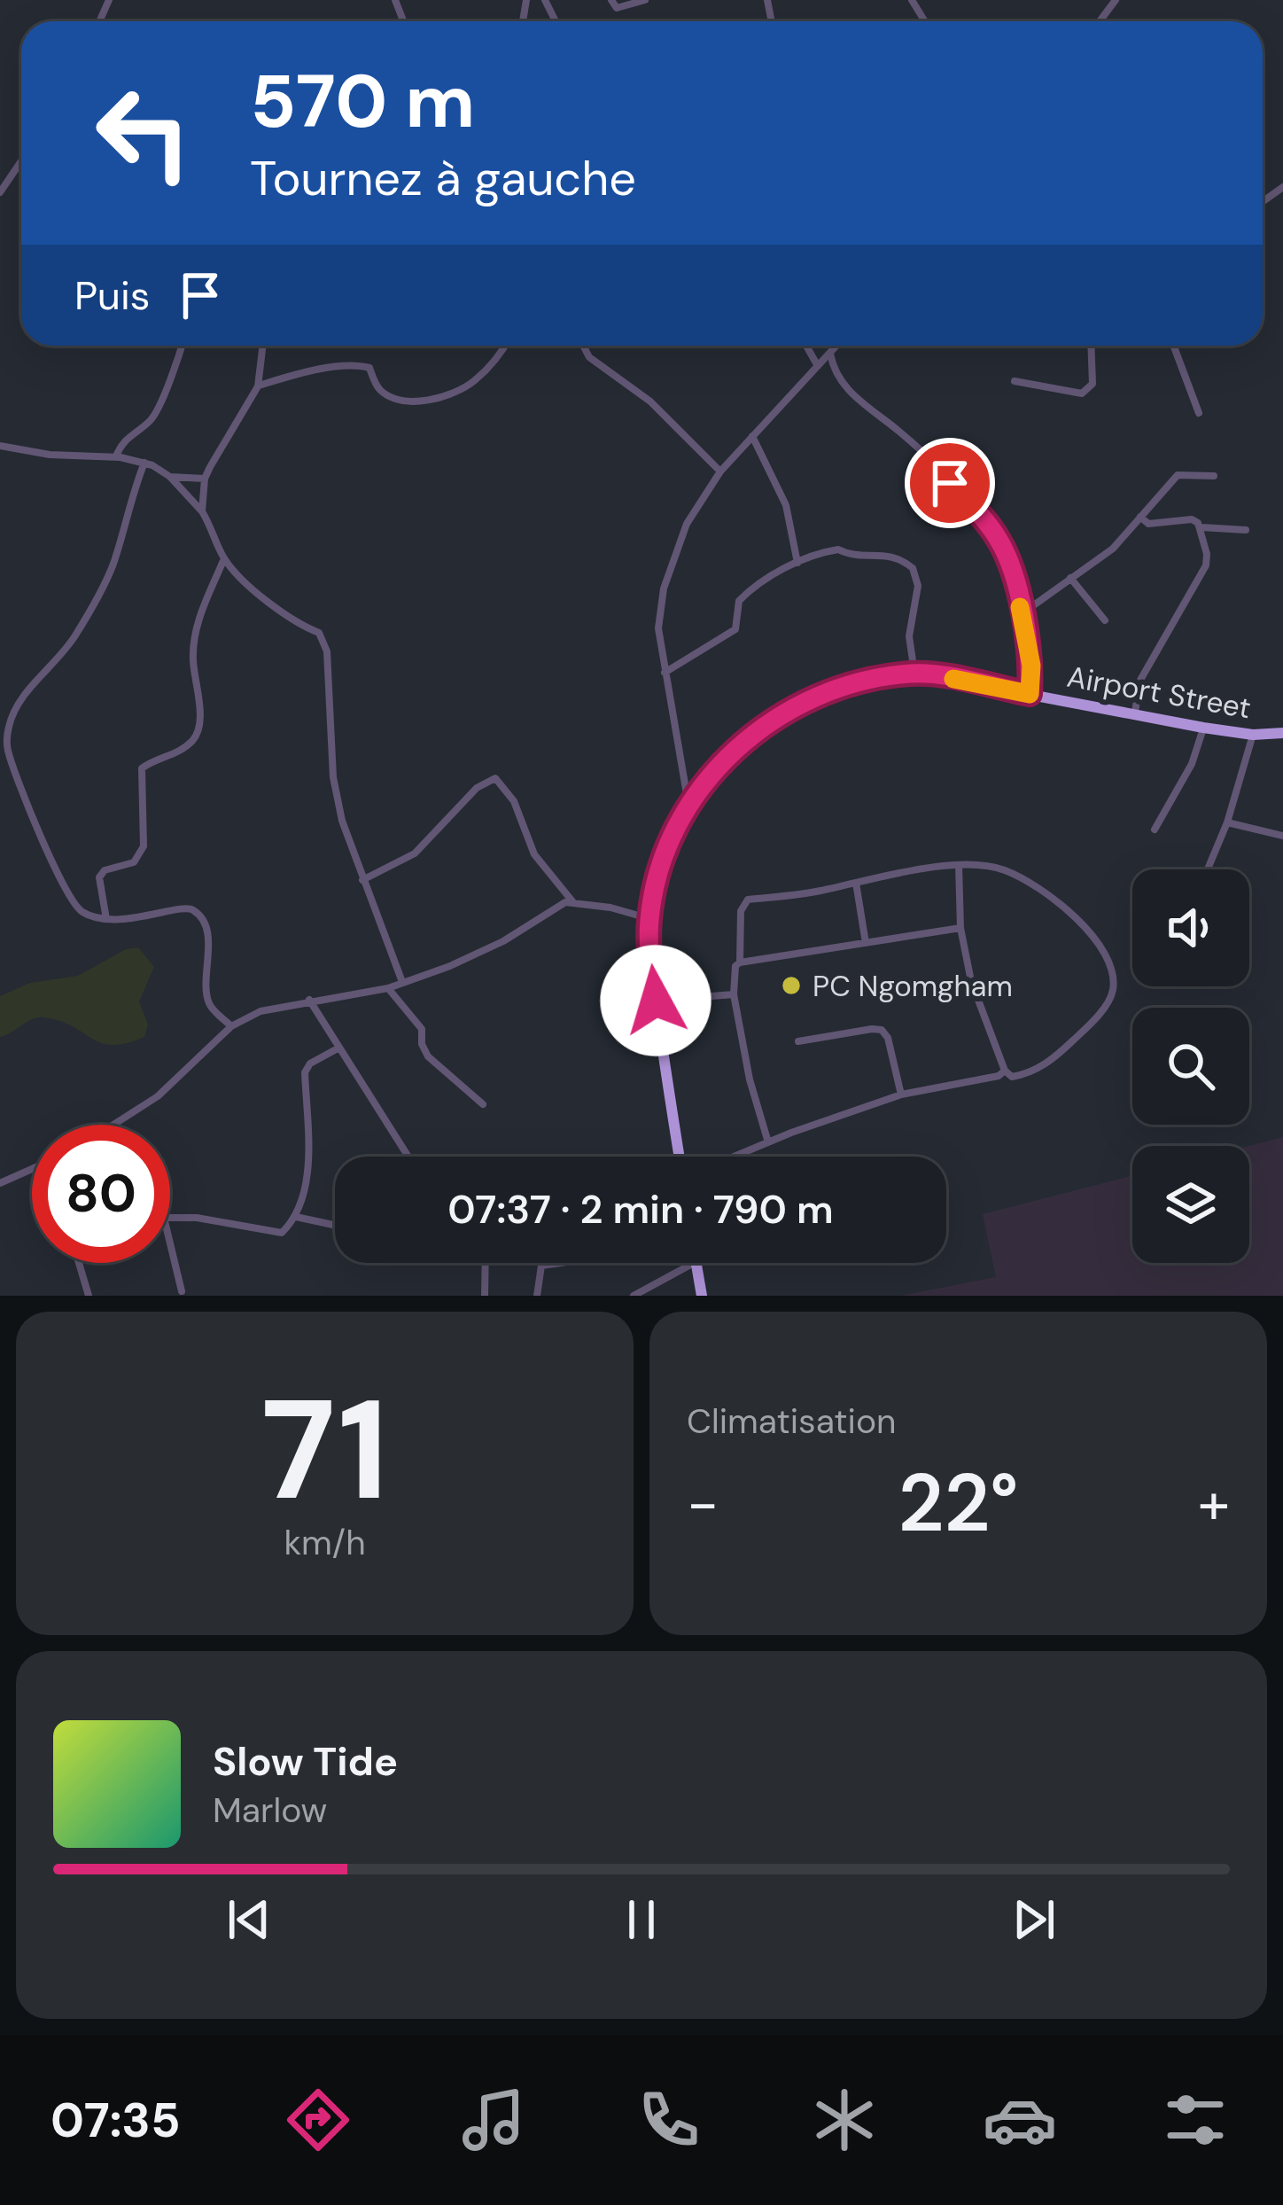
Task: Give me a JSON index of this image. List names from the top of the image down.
{
  "streets": {
    "highway": ["Airport Street"]
  },
  "places": ["PC Ngomgham"],
  "page": {
    "turn": ["570 m", "Tournez à gauche"],
    "then": "Puis",
    "limit": "80",
    "trip": "07:37 · 2 min · 790 m",
    "tile": [
      ["71", "km/h"],
      "Climatisation"
    ],
    "heat": ["−", "22°", "+"],
    "song": ["Slow Tide", "Marlow"],
    "tabs": "07:35"
  }
}
